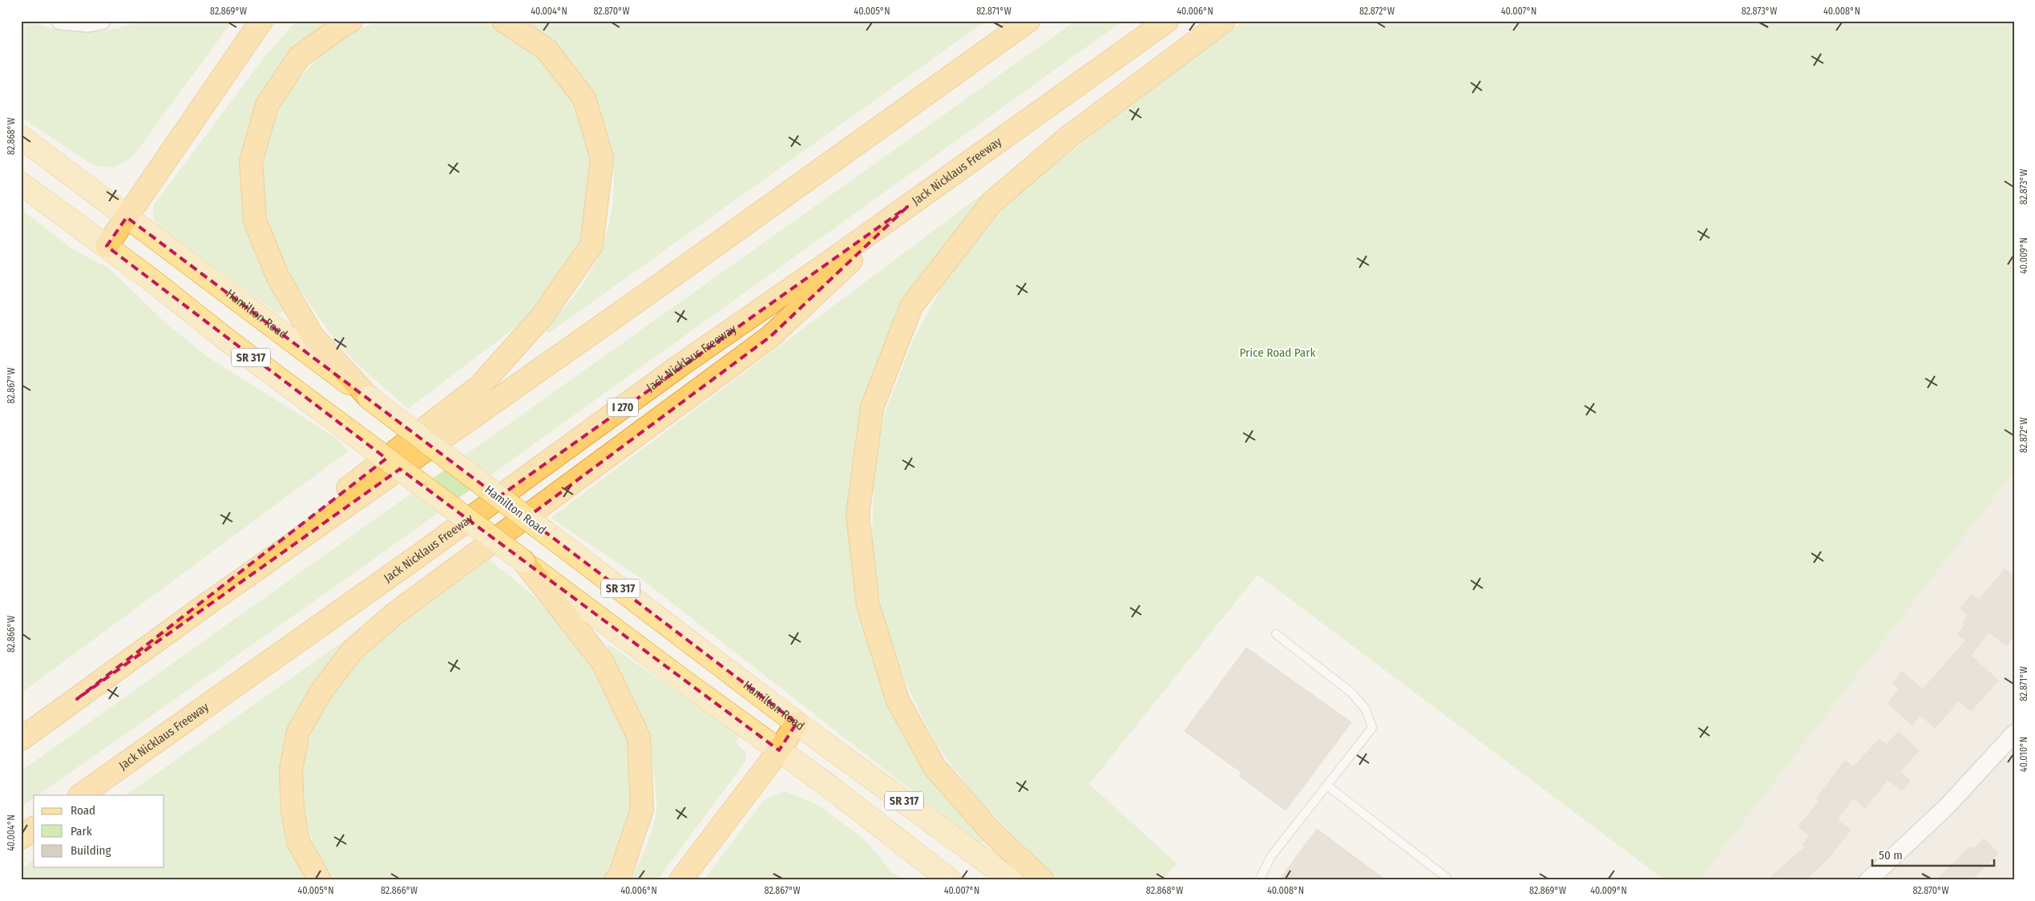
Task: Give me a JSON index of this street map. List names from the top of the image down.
{
  "streets": {
    "highway": ["Jack Nicklaus Freeway", "I 270"],
    "main road": ["Hamilton Road", "SR 317"]
  },
  "parks": ["Price Road Park"],
  "legend": ["Road", "Park", "Building"],
  "scale_bar": "50 m",
  "coordinates": [
    "82.869°W",
    "40.004°N",
    "82.870°W",
    "40.005°N",
    "82.871°W",
    "40.006°N",
    "82.872°W",
    "40.007°N",
    "82.873°W",
    "40.008°N",
    "82.868°W",
    "40.009°N",
    "82.867°W",
    "82.866°W",
    "40.010°N"
  ]
}
